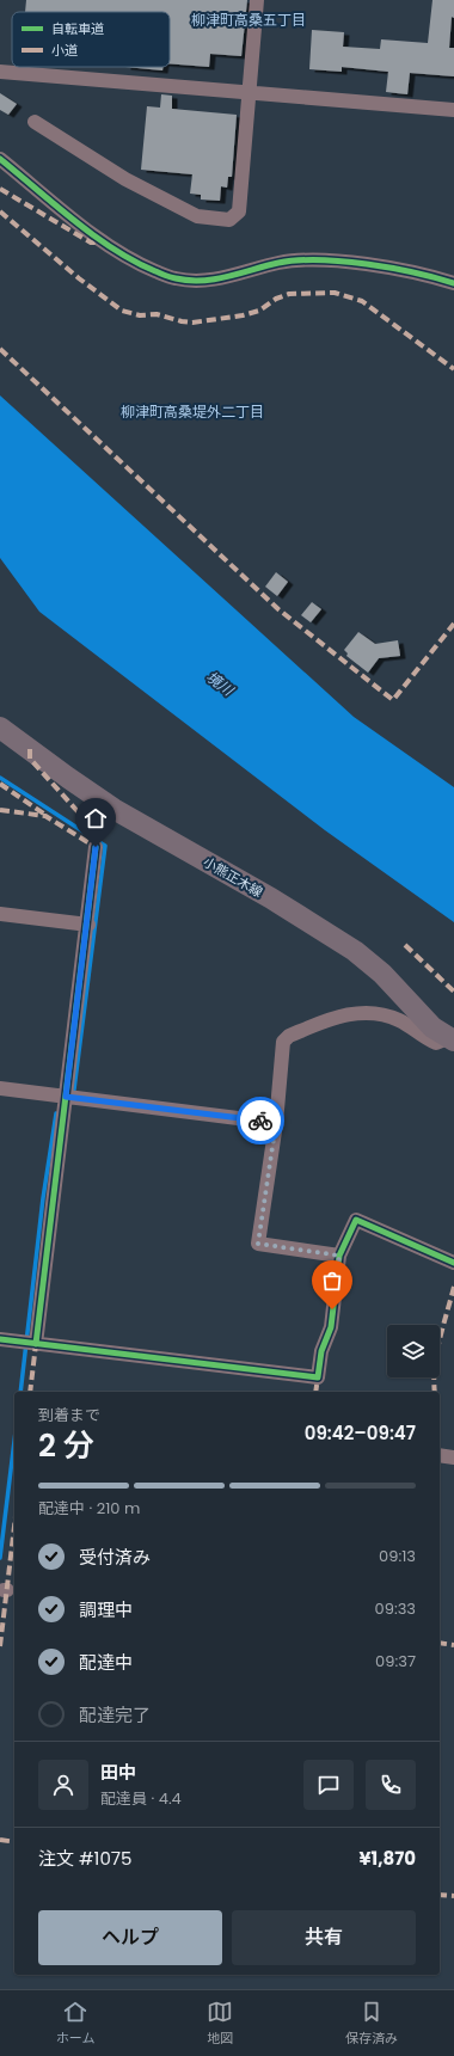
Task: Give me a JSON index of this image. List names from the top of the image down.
{
  "streets": {
    "main road": ["小熊正木線"]
  },
  "districts": ["柳津町高桑五丁目", "柳津町高桑堤外二丁目"],
  "water": ["境川"],
  "legend": ["自転車道", "小道"],
  "page": {
    "heading": ["2 分", "到着まで", "09:42–09:47"],
    "panel": [
      "田中",
      "配達員 · 4.4",
      "注文 #1075",
      "¥1,870"
    ],
    "bar": "配達中 · 210 m",
    "list": [
      ["受付済み", "09:13"],
      ["調理中", "09:33"],
      ["配達中", "09:37"],
      "配達完了"
    ],
    "buttons": ["ヘルプ", "共有"],
    "tabs": ["ホーム", "地図", "保存済み"]
  }
}
